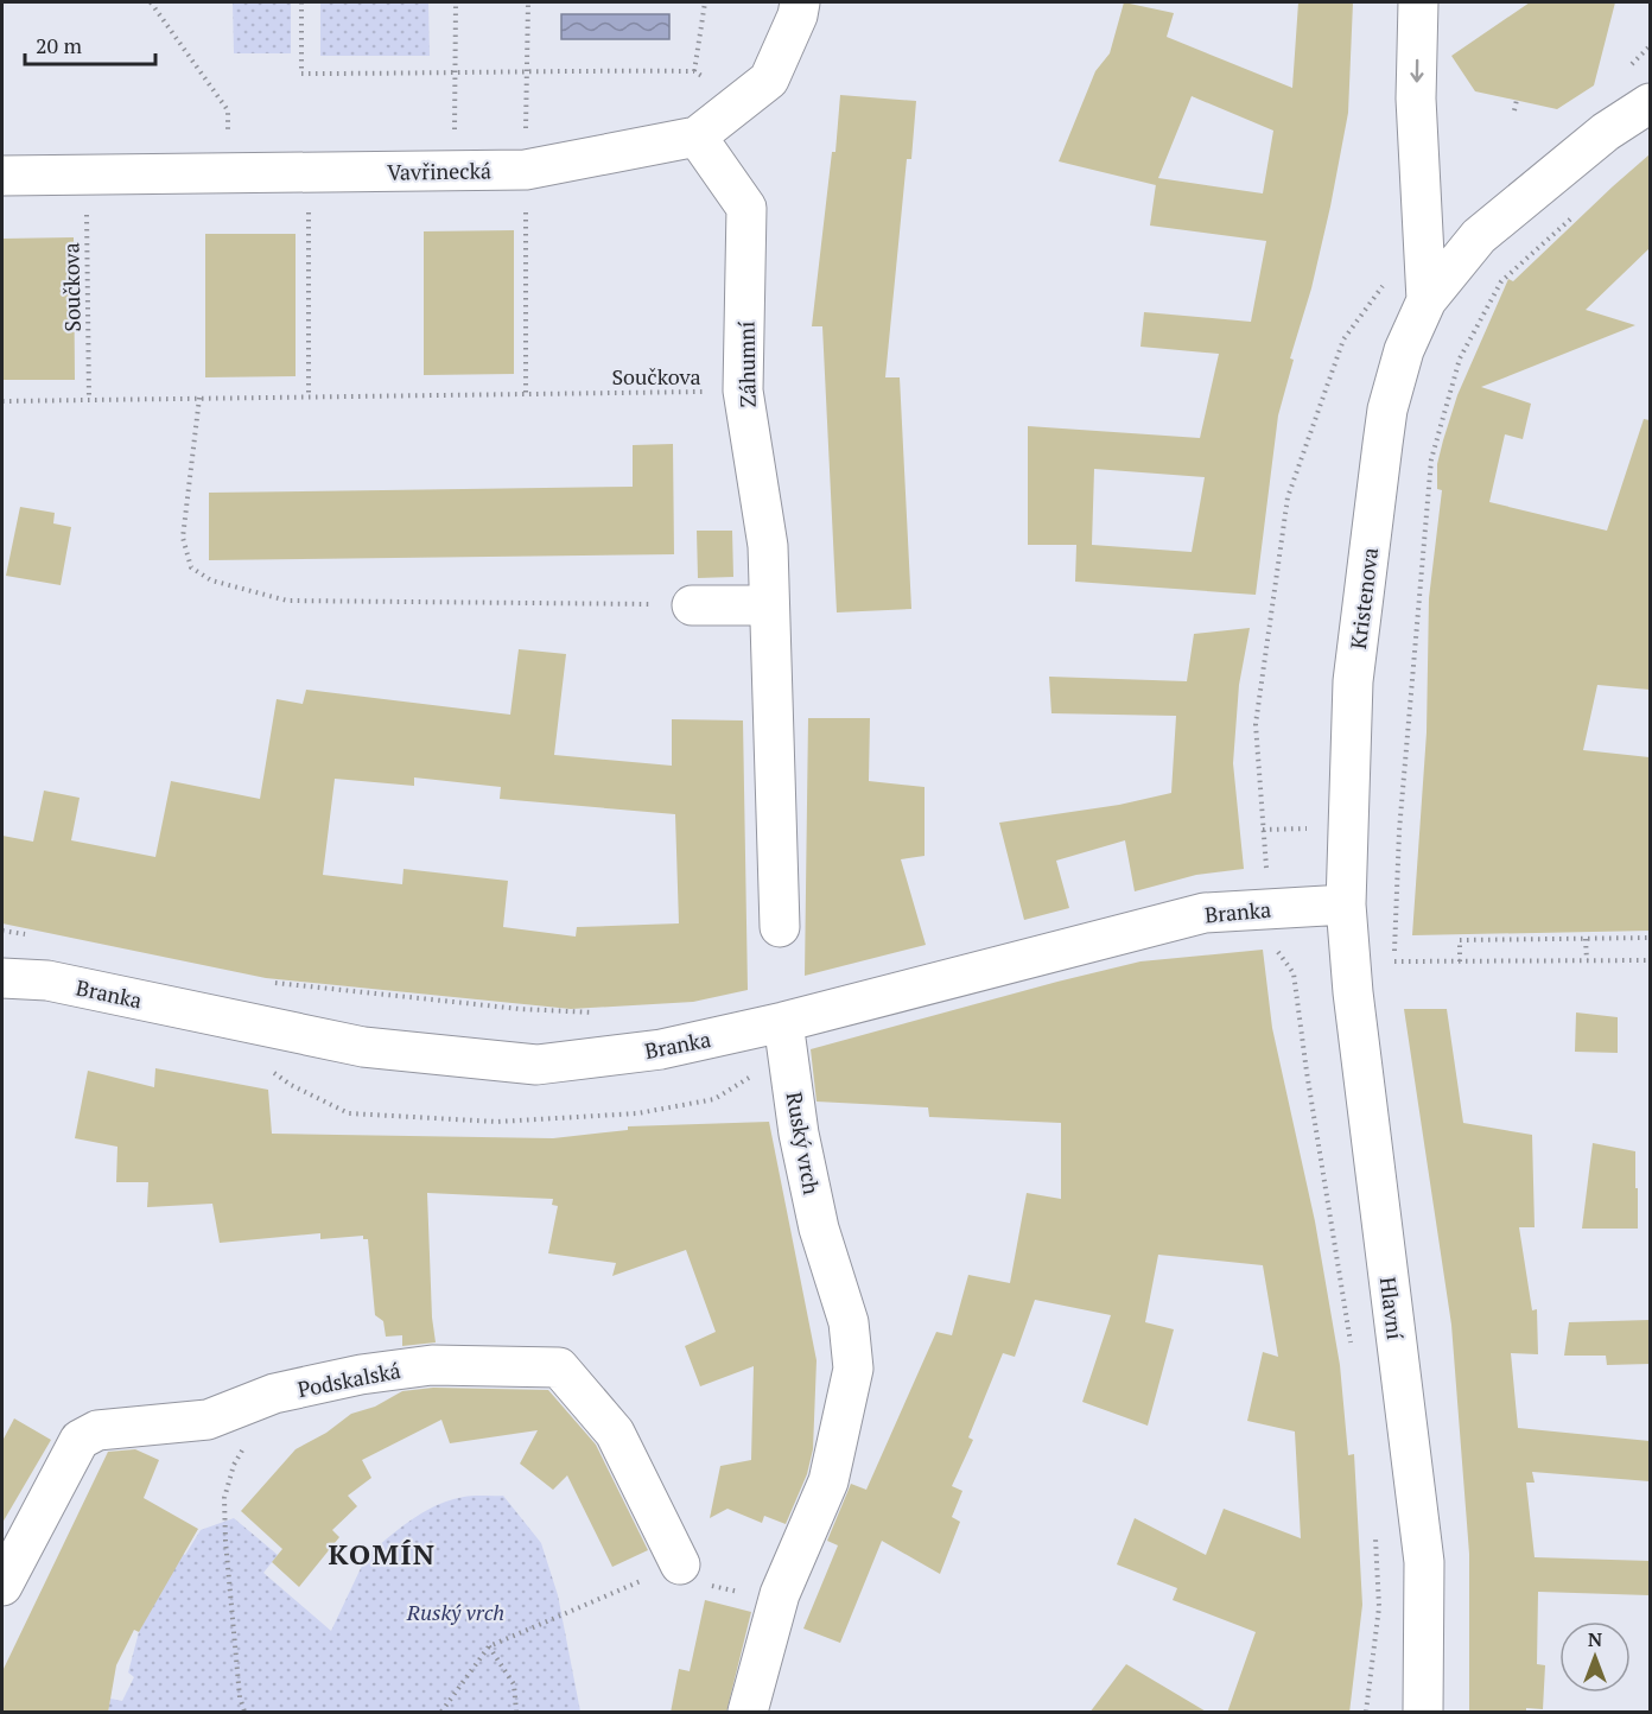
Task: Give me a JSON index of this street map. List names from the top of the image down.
{
  "streets": {
    "street": [
      "Vavřinecká",
      "Záhumní",
      "Kristenova",
      "Branka",
      "Ruský vrch",
      "Hlavní",
      "Podskalská"
    ],
    "path": ["Součkova"]
  },
  "crossings": [
    ["Vavřinecká", "Součkova"],
    ["Vavřinecká", "Záhumní"],
    ["Součkova", "Záhumní"],
    ["Kristenova", "Branka"],
    ["Kristenova", "Hlavní"],
    ["Branka", "Ruský vrch"],
    ["Branka", "Hlavní"]
  ],
  "districts": ["KOMÍN"],
  "parks": ["Ruský vrch"],
  "scale_bar": "20 m",
  "north": "top"
}
